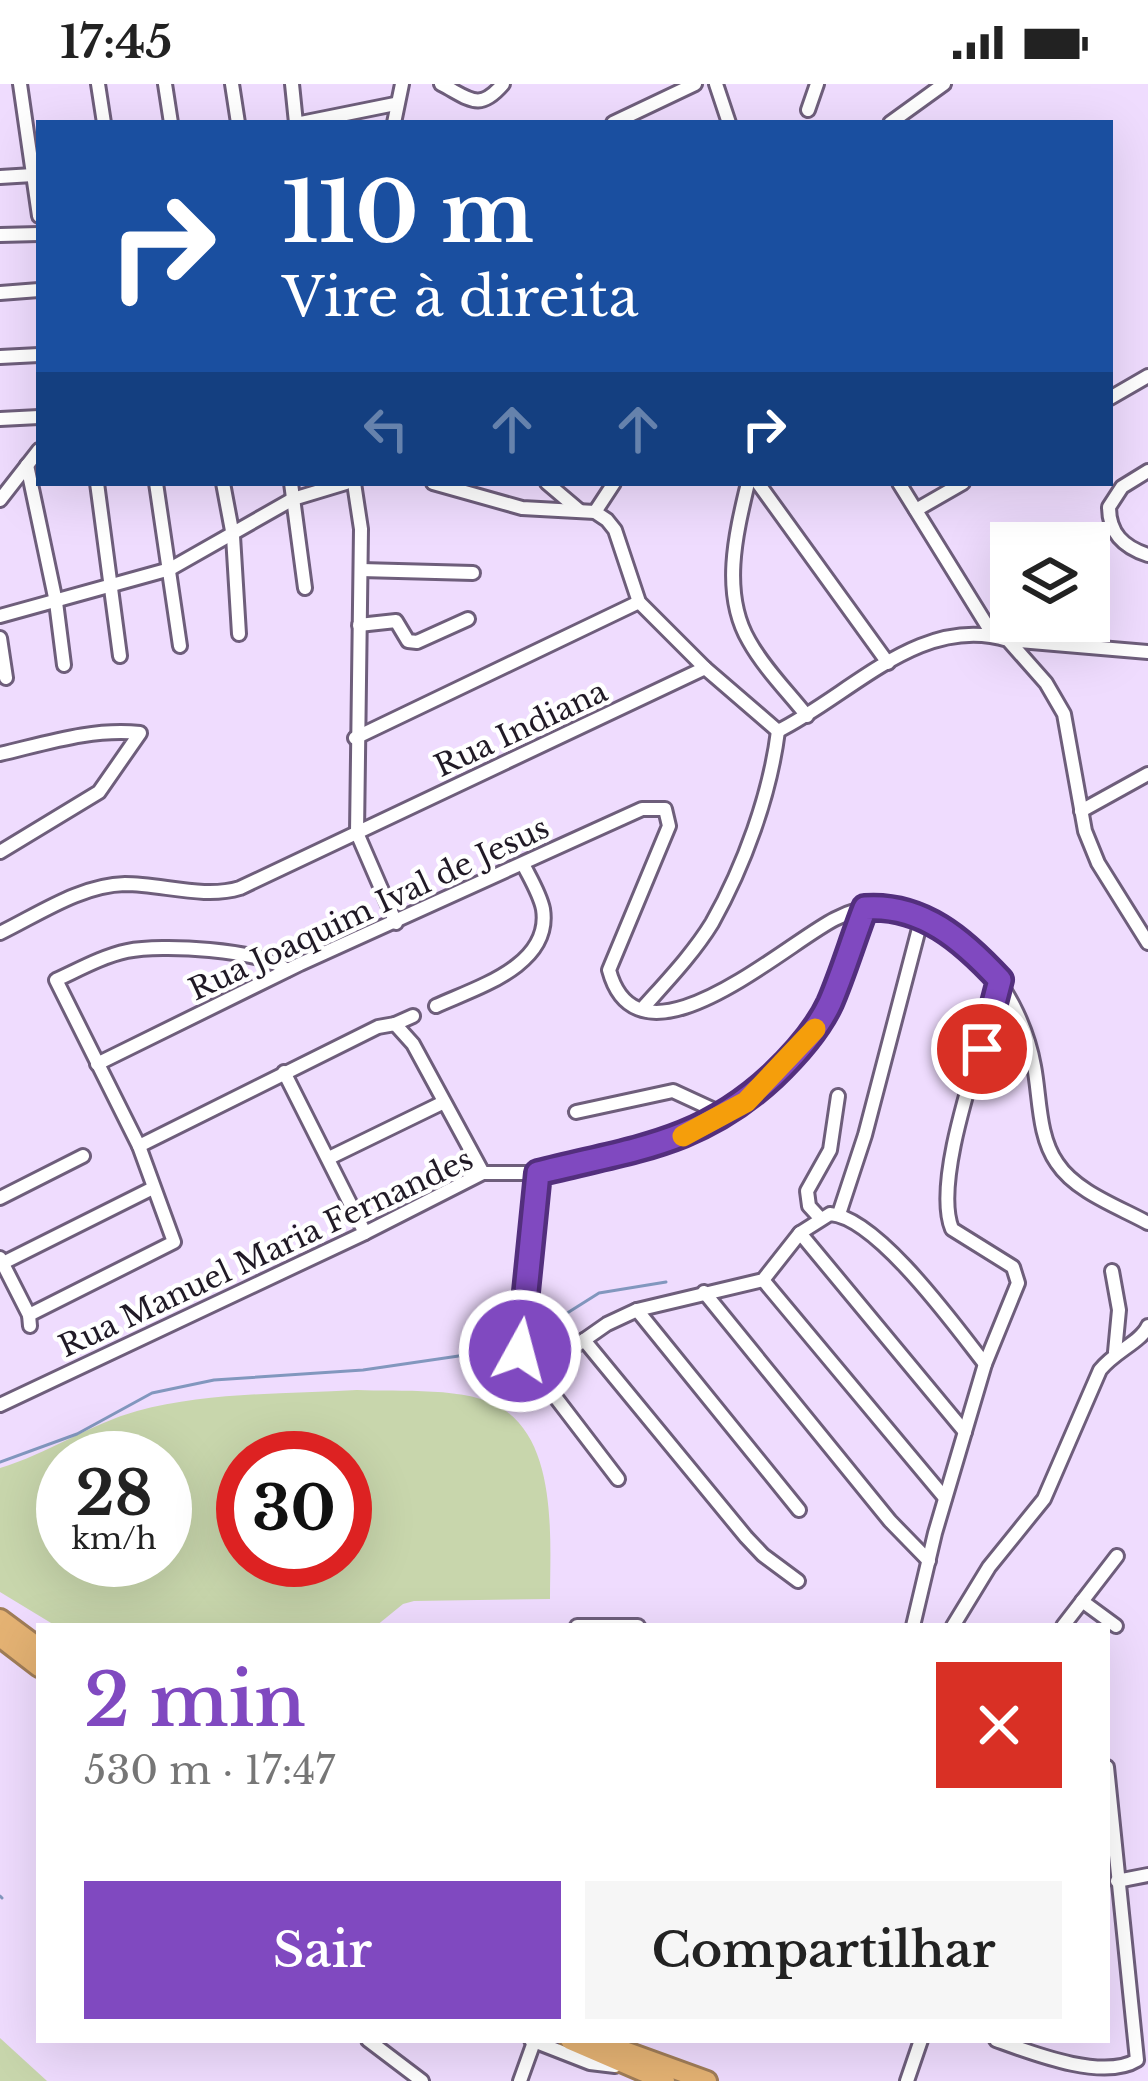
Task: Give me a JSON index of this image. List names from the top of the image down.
{
  "streets": {
    "street": ["Rua Indiana", "Rua Joaquim Ival de Jesus", "Rua Manuel Maria Fernandes"]
  },
  "page": {
    "status": "17:45",
    "turn": ["110 m", "Vire à direita"],
    "speed": "28 km/h",
    "limit": "30",
    "heading": ["2 min", "530 m · 17:47"],
    "buttons": ["Sair", "Compartilhar"]
  }
}
